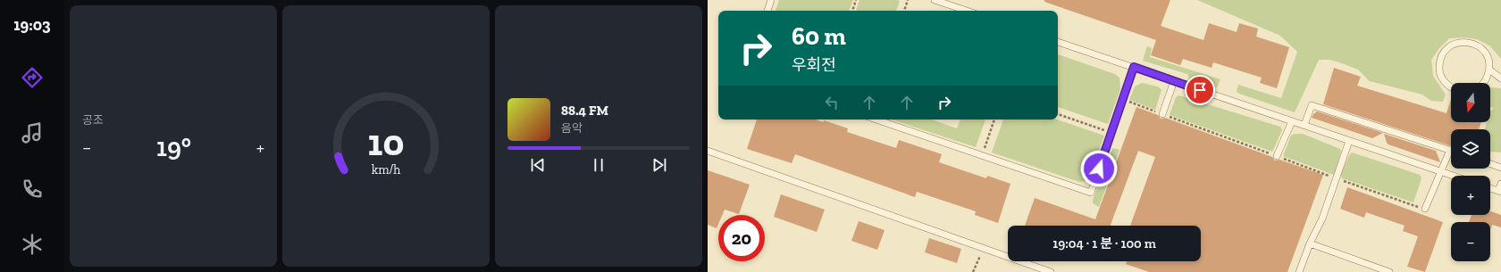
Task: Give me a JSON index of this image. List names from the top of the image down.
{
  "north": "bottom",
  "page": {
    "tabs": "19:03",
    "tile": "공조",
    "turn": ["60 m", "우회전"],
    "map_buttons": ["+", "−"],
    "song": ["88.4 FM", "음악"],
    "heat": ["−", "19°", "+"],
    "limit": "20",
    "trip": "19:04 · 1 분 · 100 m",
    "gauge": ["10", "km/h"]
  }
}
